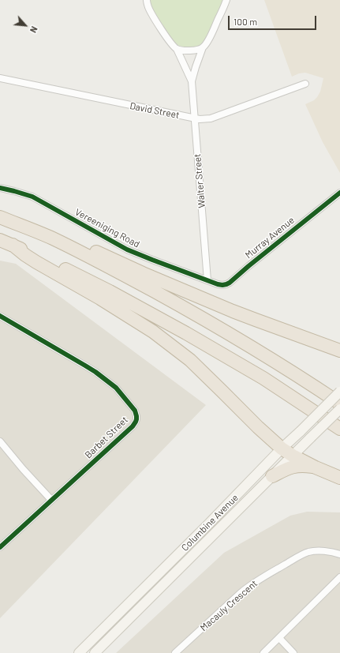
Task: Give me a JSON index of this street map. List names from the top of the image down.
{
  "streets": {
    "main road": ["Columbine Avenue"],
    "street": [
      "David Street",
      "Walter Street",
      "Vereeniging Road",
      "Murray Avenue",
      "Barbet Street",
      "Macauly Crescent"
    ]
  },
  "crossings": [
    ["David Street", "Walter Street"],
    ["Walter Street", "Vereeniging Road"],
    ["Walter Street", "Murray Avenue"],
    ["Vereeniging Road", "Murray Avenue"]
  ],
  "scale_bar": "100 m",
  "north": "bottom right"
}
